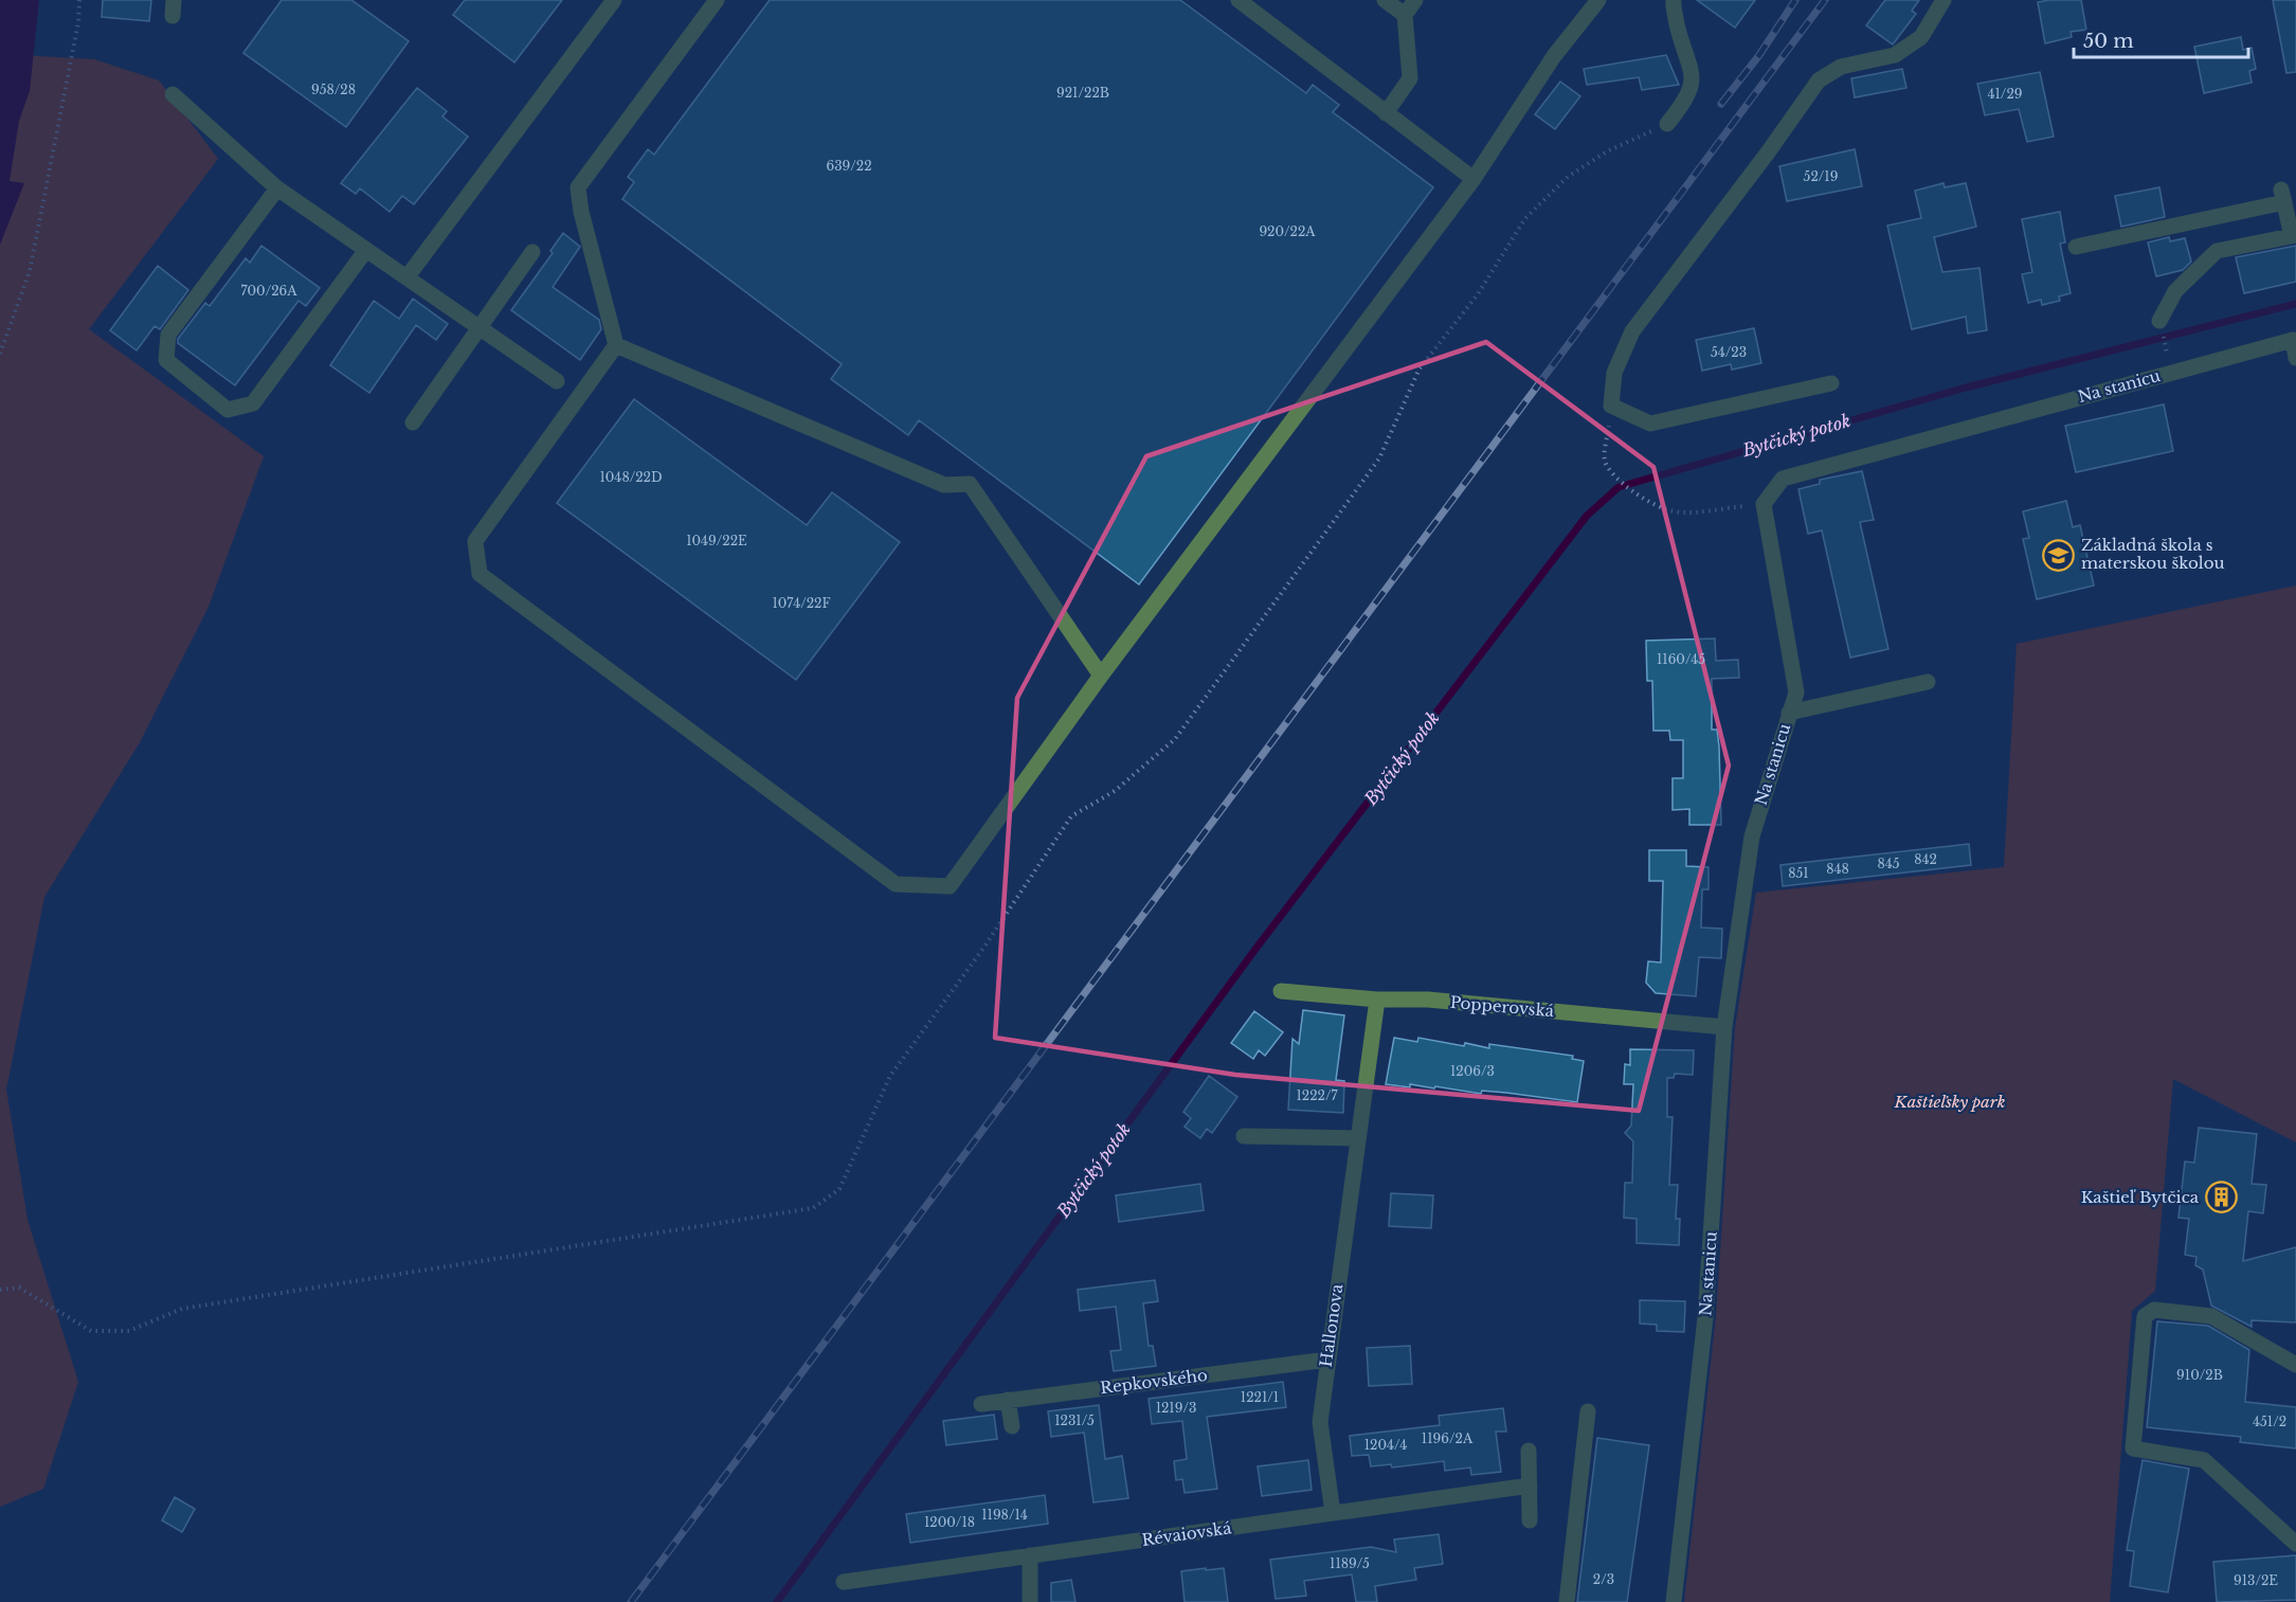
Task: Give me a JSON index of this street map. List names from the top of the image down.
{
  "streets": {
    "street": [
      "Na stanicu",
      "Popperovská",
      "Hallonova",
      "Repkovského",
      "Révaiovská"
    ]
  },
  "crossings": [
    ["Na stanicu", "Popperovská"],
    ["Popperovská", "Hallonova"],
    ["Hallonova", "Repkovského"],
    ["Hallonova", "Révaiovská"]
  ],
  "water": ["Bytčický potok"],
  "parks": ["Kaštieľsky park"],
  "places": {
    "school or university": ["Základná škola s materskou školou"],
    "building": ["Kaštieľ Bytčica"]
  },
  "house_numbers": [
    "958/28",
    "921/22B",
    "41/29",
    "639/22",
    "52/19",
    "920/22A",
    "700/26A",
    "54/23",
    "1048/22D",
    "1049/22E",
    "1074/22F",
    "1160/45",
    "842",
    "845",
    "848",
    "851",
    "1206/3",
    "1222/7",
    "910/2B",
    "1221/1",
    "1219/3",
    "1231/5",
    "451/2",
    "1196/2A",
    "1204/4",
    "1198/14",
    "1200/18",
    "1189/5",
    "2/3",
    "913/2E"
  ],
  "scale_bar": "50 m"
}
